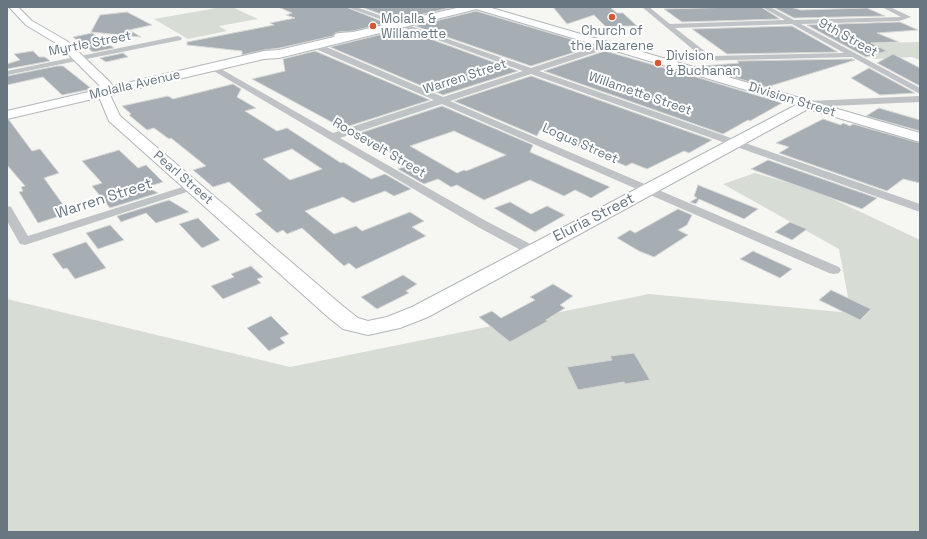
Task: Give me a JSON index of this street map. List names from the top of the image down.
{
  "streets": {
    "main road": ["Molalla Avenue"],
    "street": [
      "9th Street",
      "Myrtle Street",
      "Warren Street",
      "Willamette Street",
      "Division Street",
      "Logus Street",
      "Roosevelt Street",
      "Pearl Street",
      "Eluria Street"
    ]
  },
  "crossings": [
    ["Myrtle Street", "Pearl Street"],
    ["Warren Street", "Willamette Street"],
    ["Warren Street", "Division Street"],
    ["Warren Street", "Logus Street"],
    ["Warren Street", "Roosevelt Street"],
    ["Warren Street", "Pearl Street"],
    ["Molalla Avenue", "Willamette Street"],
    ["Molalla Avenue", "Logus Street"],
    ["Molalla Avenue", "Roosevelt Street"],
    ["Molalla Avenue", "Pearl Street"],
    ["Willamette Street", "Eluria Street"],
    ["Division Street", "Eluria Street"],
    ["Logus Street", "Eluria Street"],
    ["Roosevelt Street", "Eluria Street"],
    ["Pearl Street", "Eluria Street"]
  ],
  "places": ["Church of the Nazarene", "Molalla & Willamette", "Division & Buchanan"]
}
